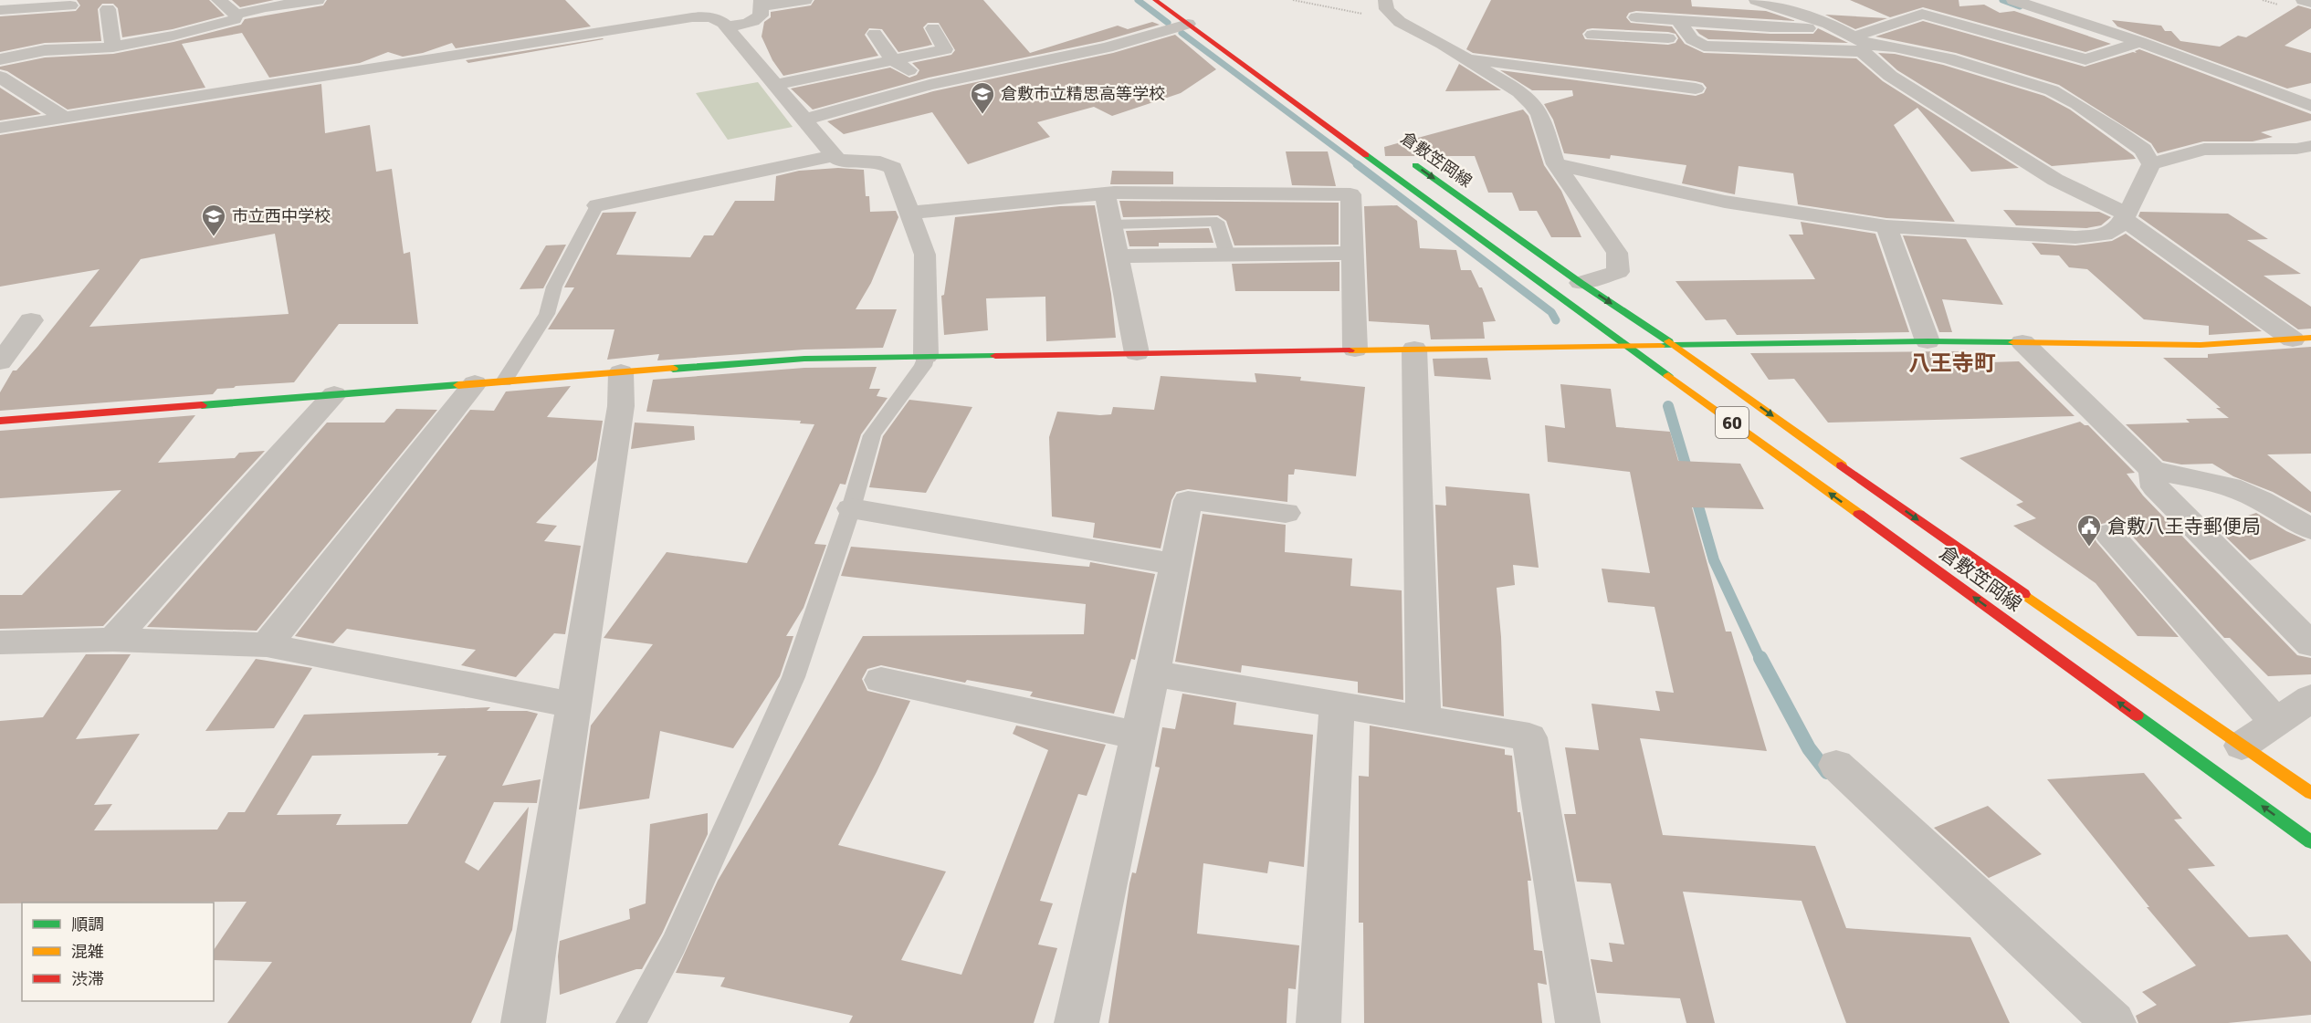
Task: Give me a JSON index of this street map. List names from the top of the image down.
{
  "streets": {
    "main road": ["倉敷笠岡線", "60"]
  },
  "districts": ["八王寺町"],
  "places": {
    "school or university": ["倉敷市立精思高等学校", "市立西中学校"],
    "public building": ["倉敷八王寺郵便局"]
  },
  "legend": ["順調", "混雑", "渋滞"]
}
